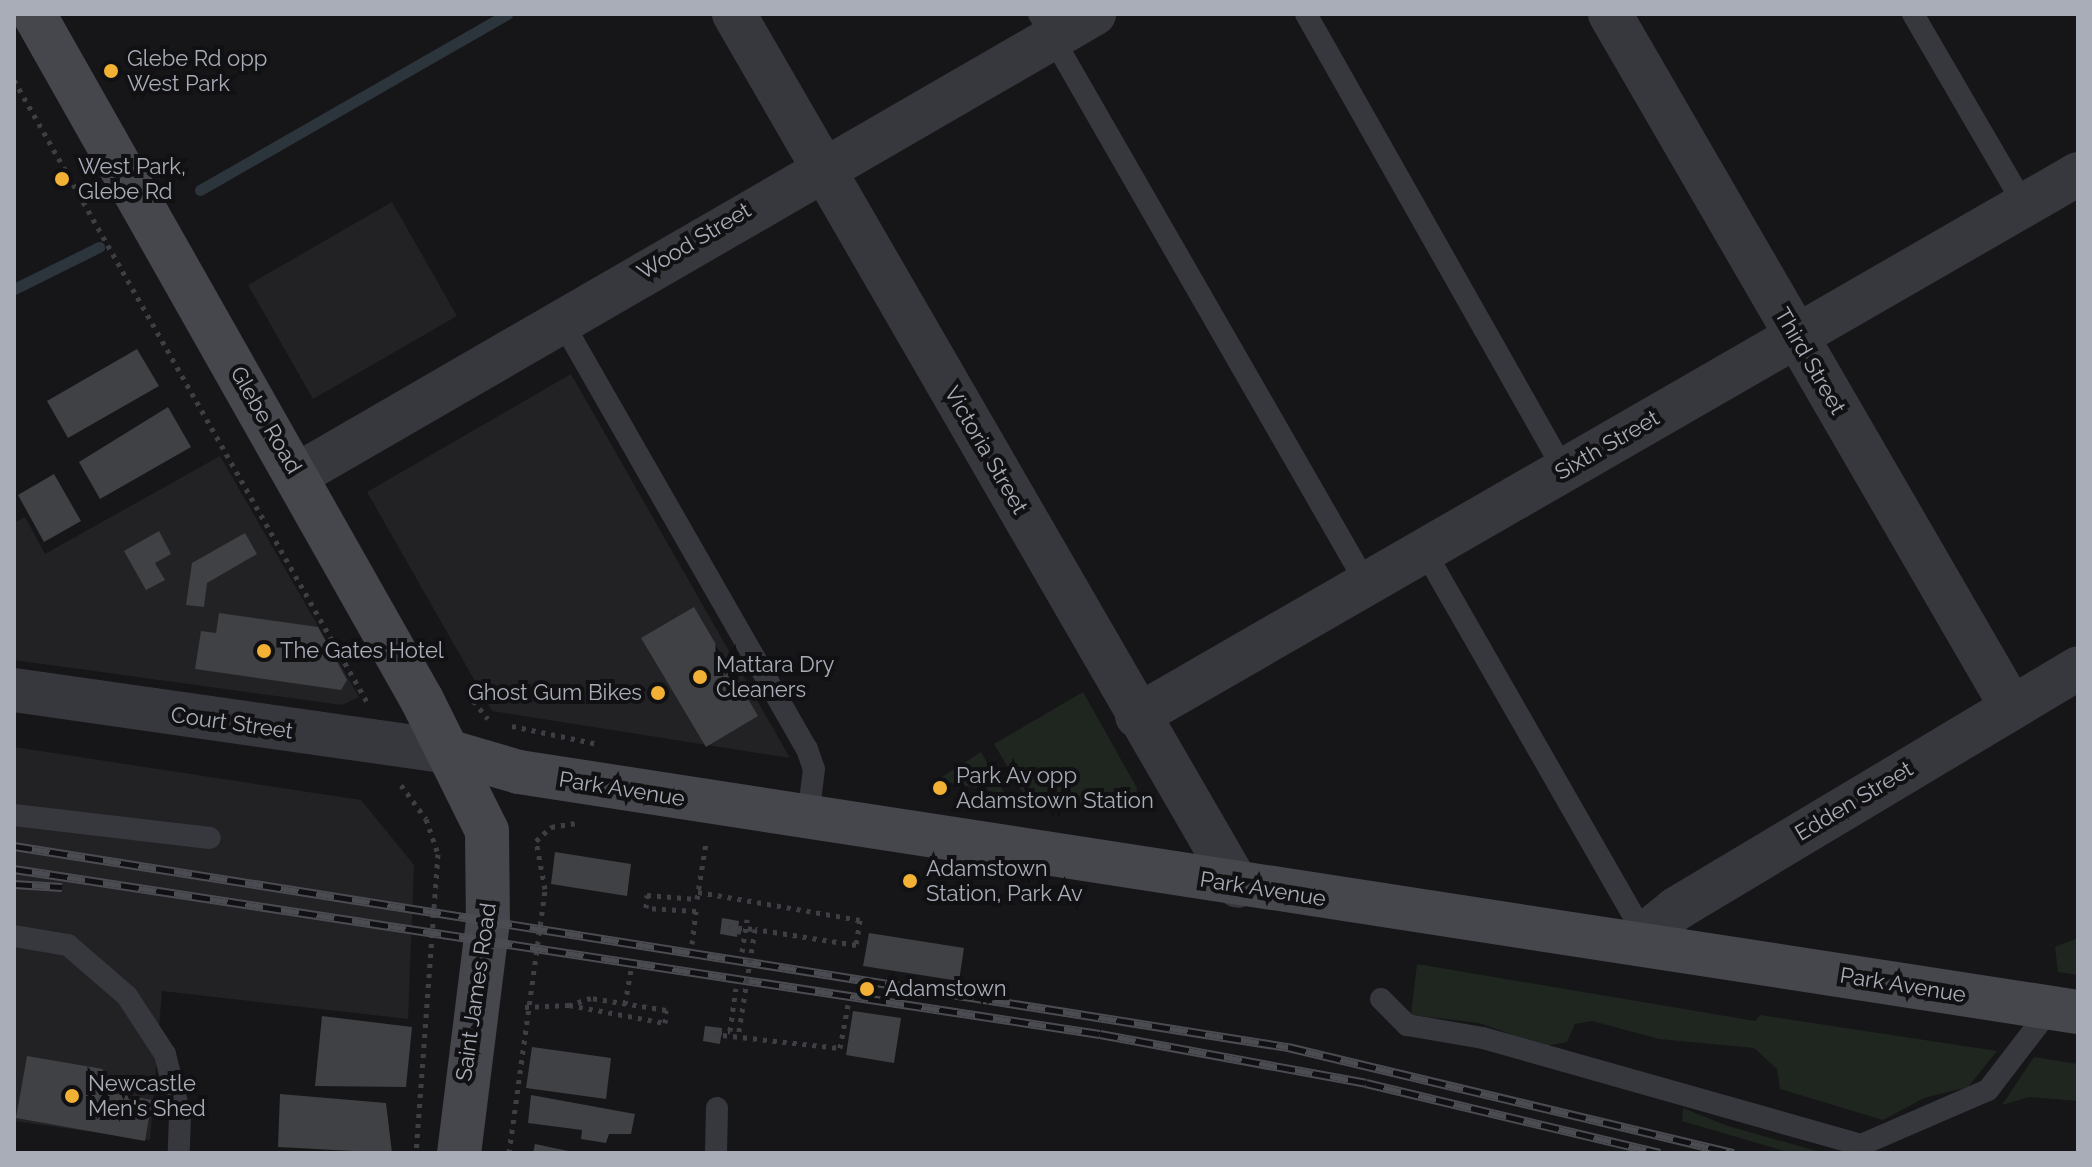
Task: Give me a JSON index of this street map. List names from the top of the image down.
{
  "streets": {
    "main road": ["Glebe Road", "Park Avenue", "Saint James Road"],
    "street": [
      "Wood Street",
      "Third Street",
      "Sixth Street",
      "Victoria Street",
      "Court Street",
      "Edden Street"
    ]
  },
  "crossings": [
    ["Wood Street", "Glebe Road"],
    ["Wood Street", "Victoria Street"],
    ["Third Street", "Sixth Street"],
    ["Third Street", "Edden Street"],
    ["Glebe Road", "Court Street"],
    ["Glebe Road", "Park Avenue"],
    ["Glebe Road", "Saint James Road"],
    ["Sixth Street", "Victoria Street"],
    ["Victoria Street", "Park Avenue"],
    ["Court Street", "Park Avenue"],
    ["Park Avenue", "Edden Street"]
  ],
  "places": [
    "Glebe Rd opp West Park",
    "West Park, Glebe Rd",
    "The Gates Hotel",
    "Mattara Dry Cleaners",
    "Ghost Gum Bikes",
    "Park Av opp Adamstown Station",
    "Adamstown Station, Park Av",
    "Adamstown",
    "Newcastle Men's Shed"
  ]
}
